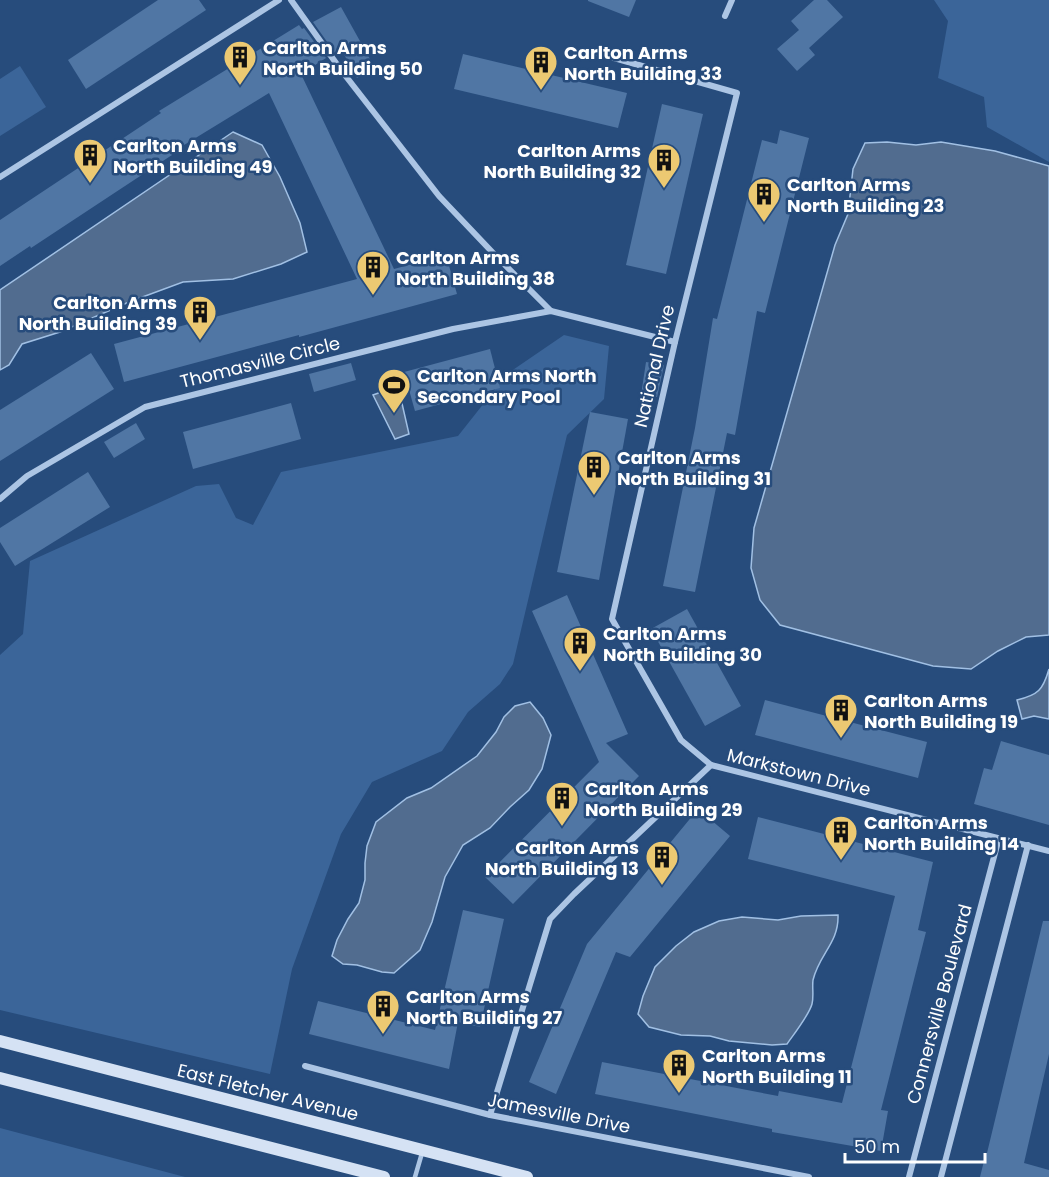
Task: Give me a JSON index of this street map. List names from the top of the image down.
{
  "streets": {
    "main road": ["East Fletcher Avenue"],
    "street": [
      "Thomasville Circle",
      "National Drive",
      "Markstown Drive",
      "Connersville Boulevard",
      "Jamesville Drive"
    ]
  },
  "crossings": [
    ["Thomasville Circle", "National Drive"],
    ["National Drive", "Markstown Drive"],
    ["Markstown Drive", "Connersville Boulevard"],
    ["Markstown Drive", "Jamesville Drive"]
  ],
  "places": {
    "building": [
      "Carlton Arms North Building 50",
      "Carlton Arms North Building 33",
      "Carlton Arms North Building 49",
      "Carlton Arms North Building 32",
      "Carlton Arms North Building 23",
      "Carlton Arms North Building 38",
      "Carlton Arms North Building 39",
      "Carlton Arms North Building 31",
      "Carlton Arms North Building 30",
      "Carlton Arms North Building 19",
      "Carlton Arms North Building 29",
      "Carlton Arms North Building 14",
      "Carlton Arms North Building 13",
      "Carlton Arms North Building 27",
      "Carlton Arms North Building 11"
    ],
    "sports": ["Carlton Arms North Secondary Pool"]
  },
  "scale_bar": "50 m"
}
